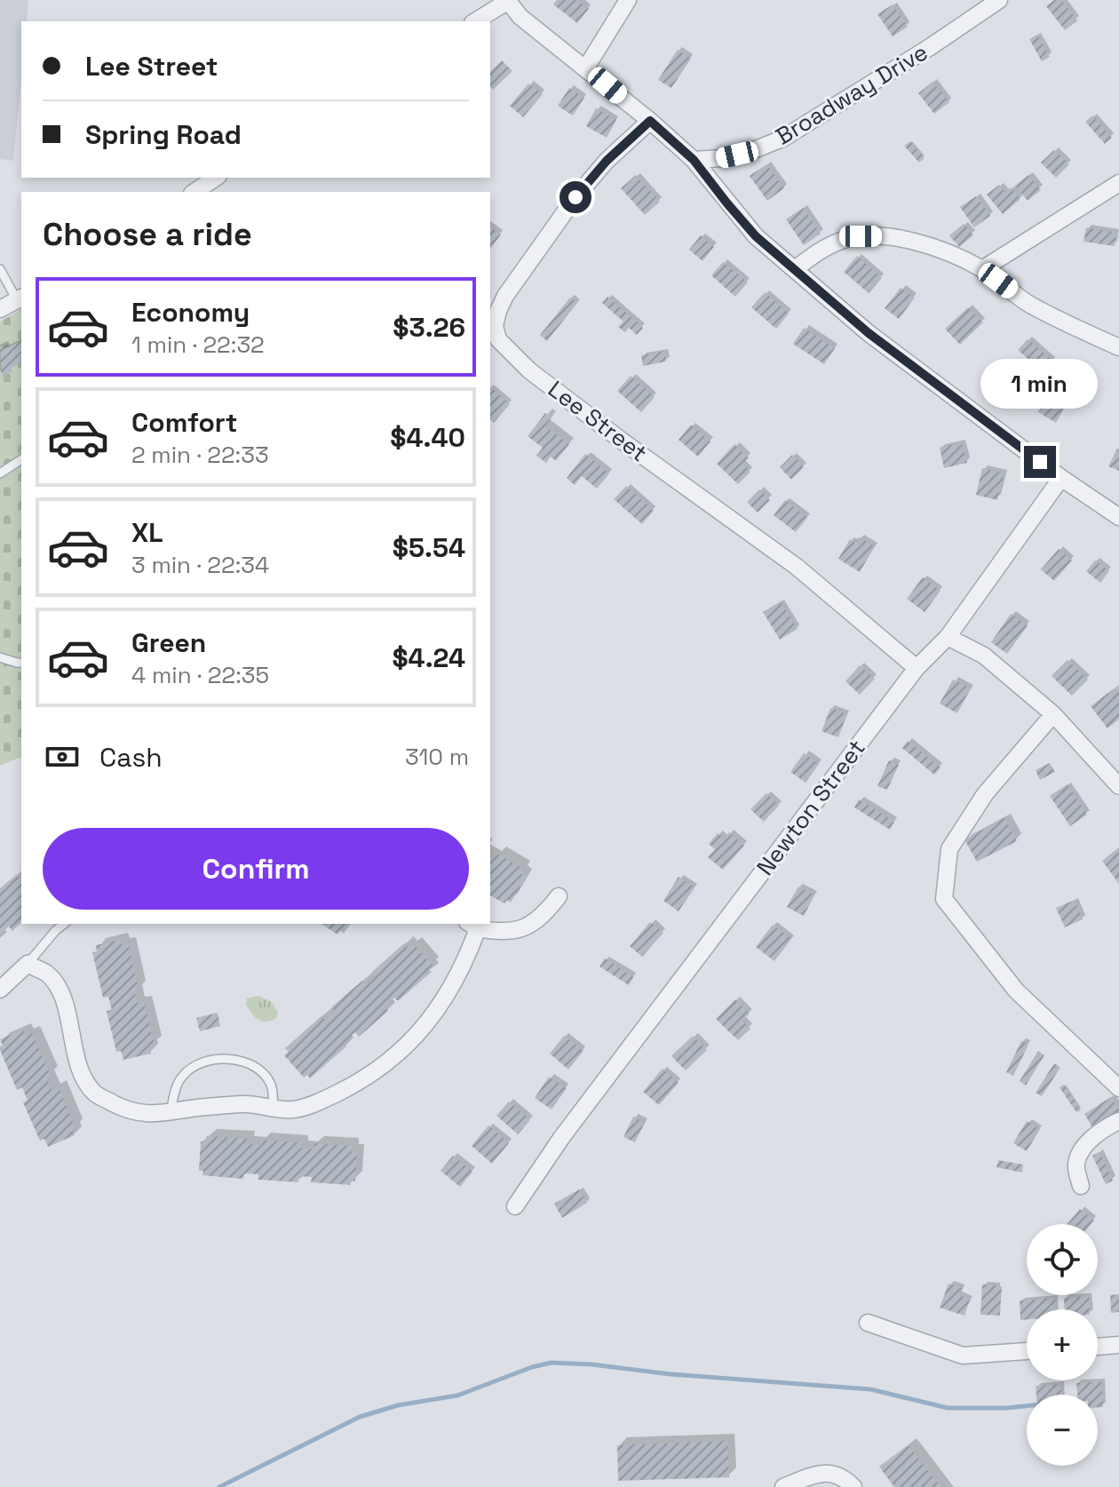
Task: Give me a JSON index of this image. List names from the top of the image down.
{
  "streets": {
    "street": ["Broadway Drive", "Lee Street", "Newton Street"]
  },
  "crossings": [
    ["Lee Street", "Newton Street"]
  ],
  "page": {
    "banner": ["Lee Street", "Spring Road"],
    "heading": "Choose a ride",
    "list": [
      {
        "name": "Economy",
        "note": "1 min · 22:32",
        "value": "$3.26"
      },
      {
        "name": "Comfort",
        "note": "2 min · 22:33",
        "value": "$4.40"
      },
      {
        "name": "XL",
        "note": "3 min · 22:34",
        "value": "$5.54"
      },
      {
        "name": "Green",
        "note": "4 min · 22:35",
        "value": "$4.24"
      }
    ],
    "bubble": "1 min",
    "pay": ["Cash", "310 m"],
    "buttons": "Confirm",
    "map_buttons": ["+", "−"]
  }
}
